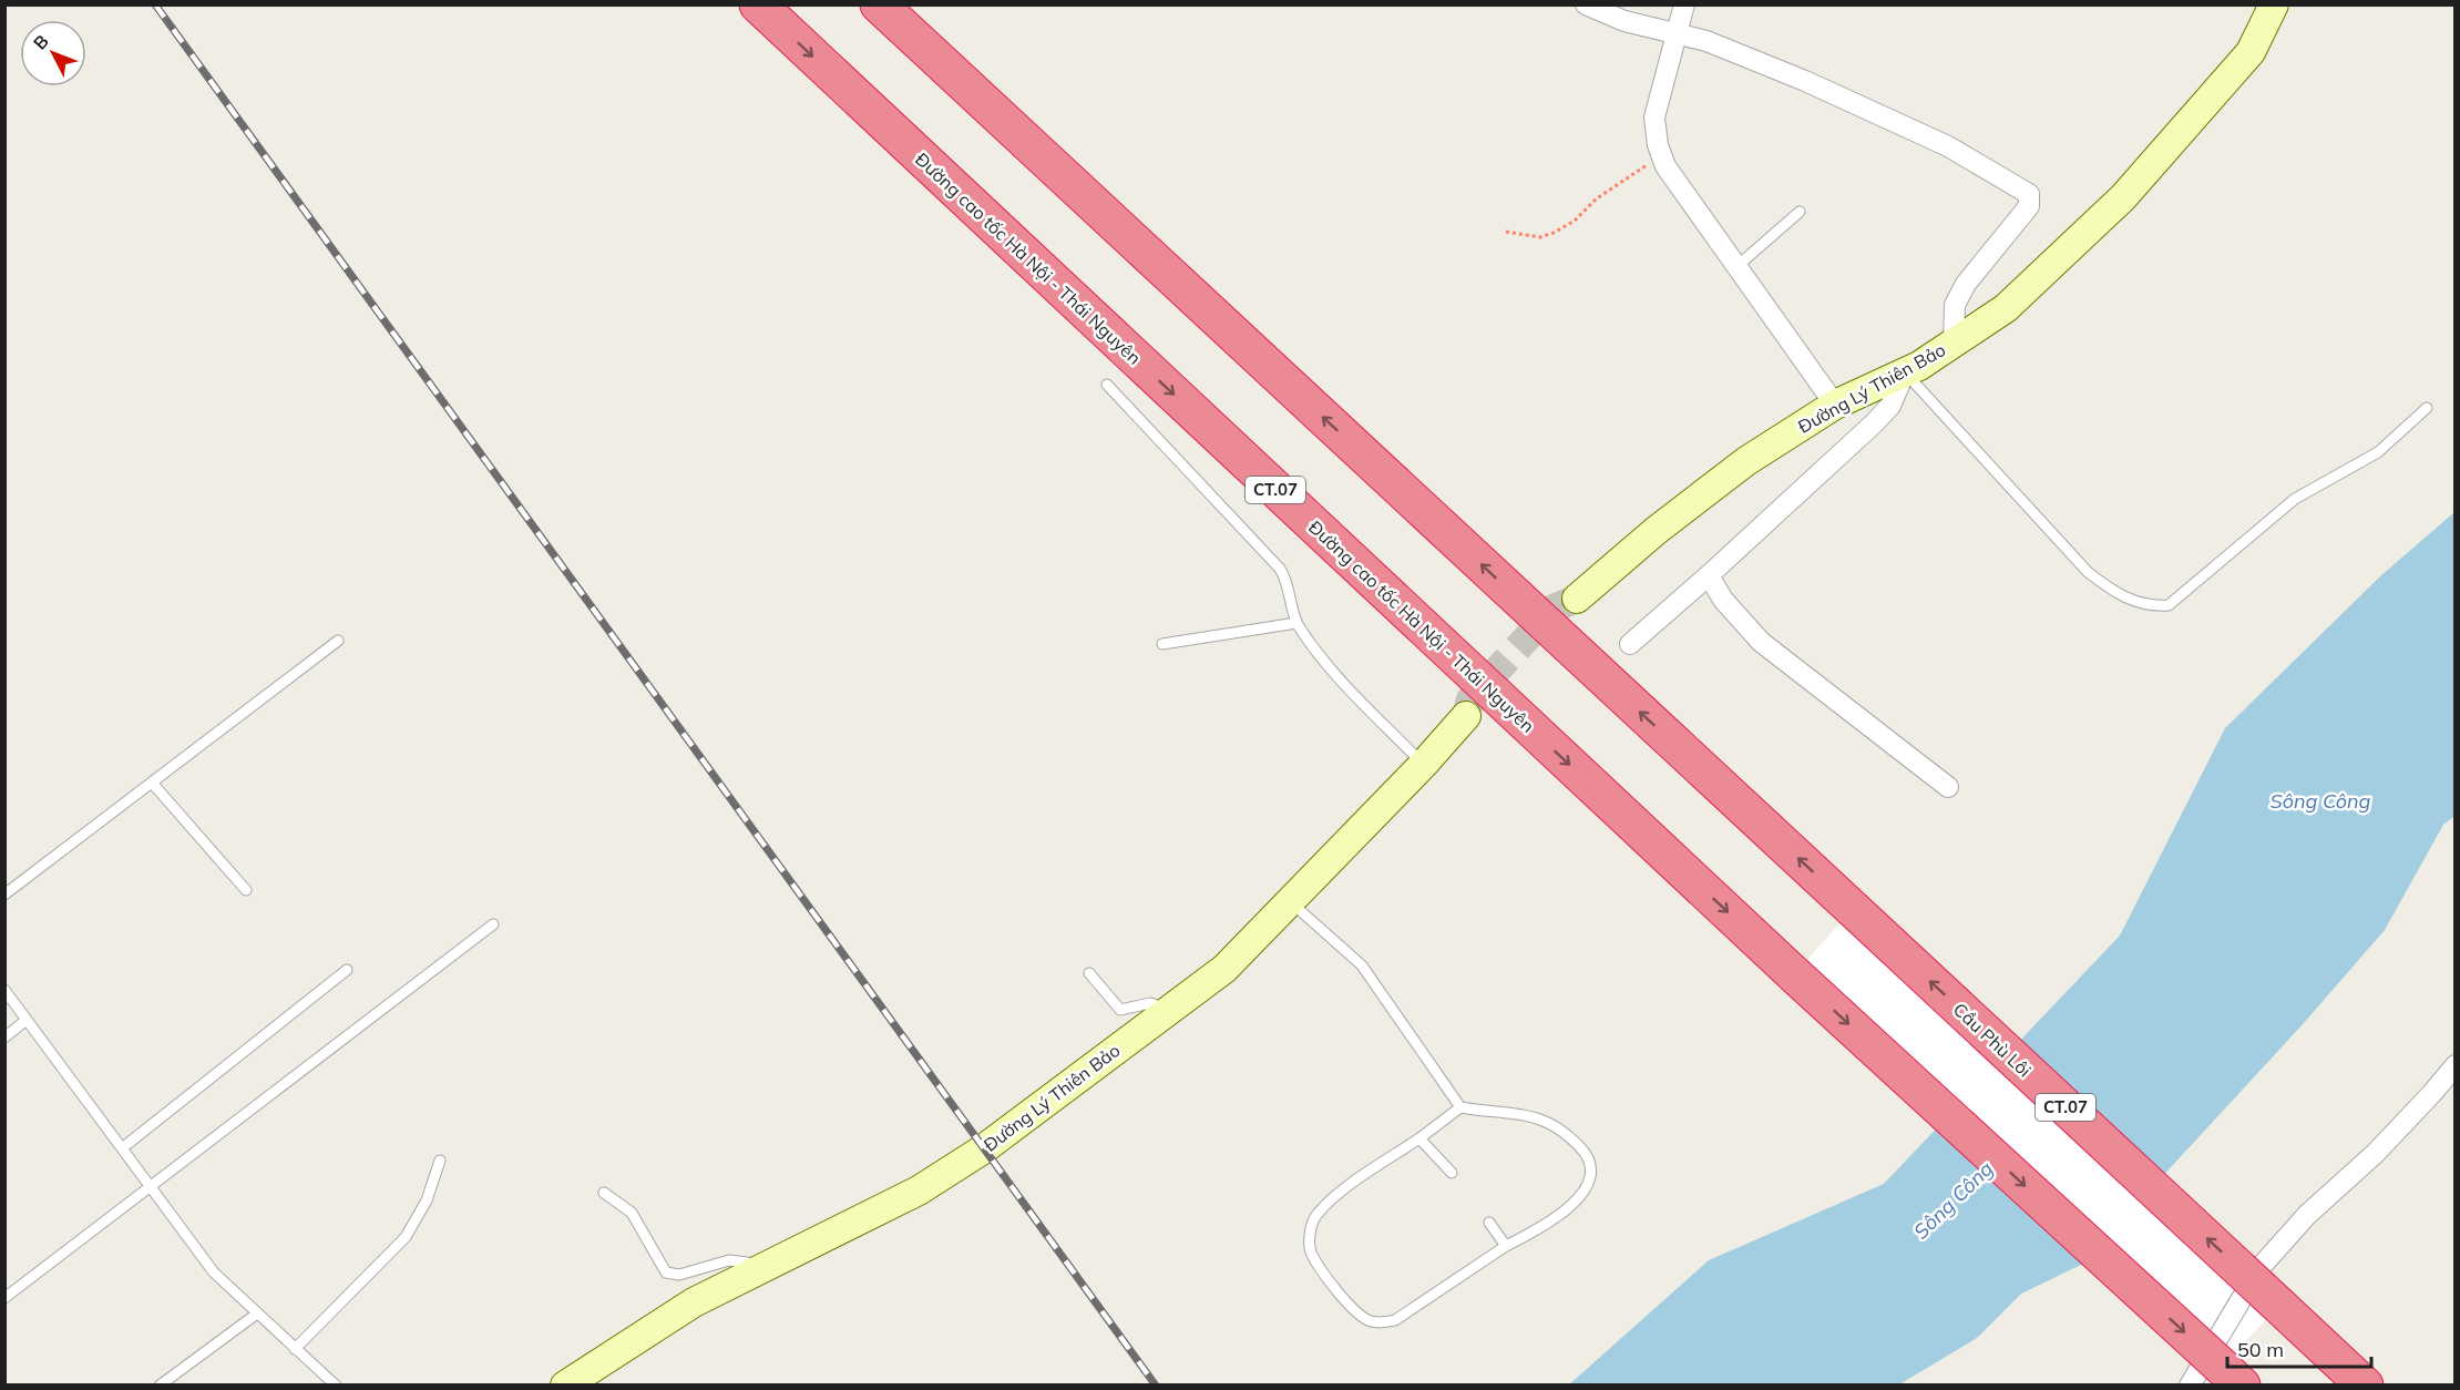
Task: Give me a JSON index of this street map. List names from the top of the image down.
{
  "streets": {
    "highway": ["Đường cao tốc Hà Nội - Thái Nguyên", "CT.07", "Cầu Phù Lôi"],
    "main road": ["Đường Lý Thiên Bảo"]
  },
  "one_way": ["Đường cao tốc Hà Nội - Thái Nguyên", "Cầu Phù Lôi"],
  "water": ["Sông Công"],
  "scale_bar": "50 m",
  "north": "top left"
}
